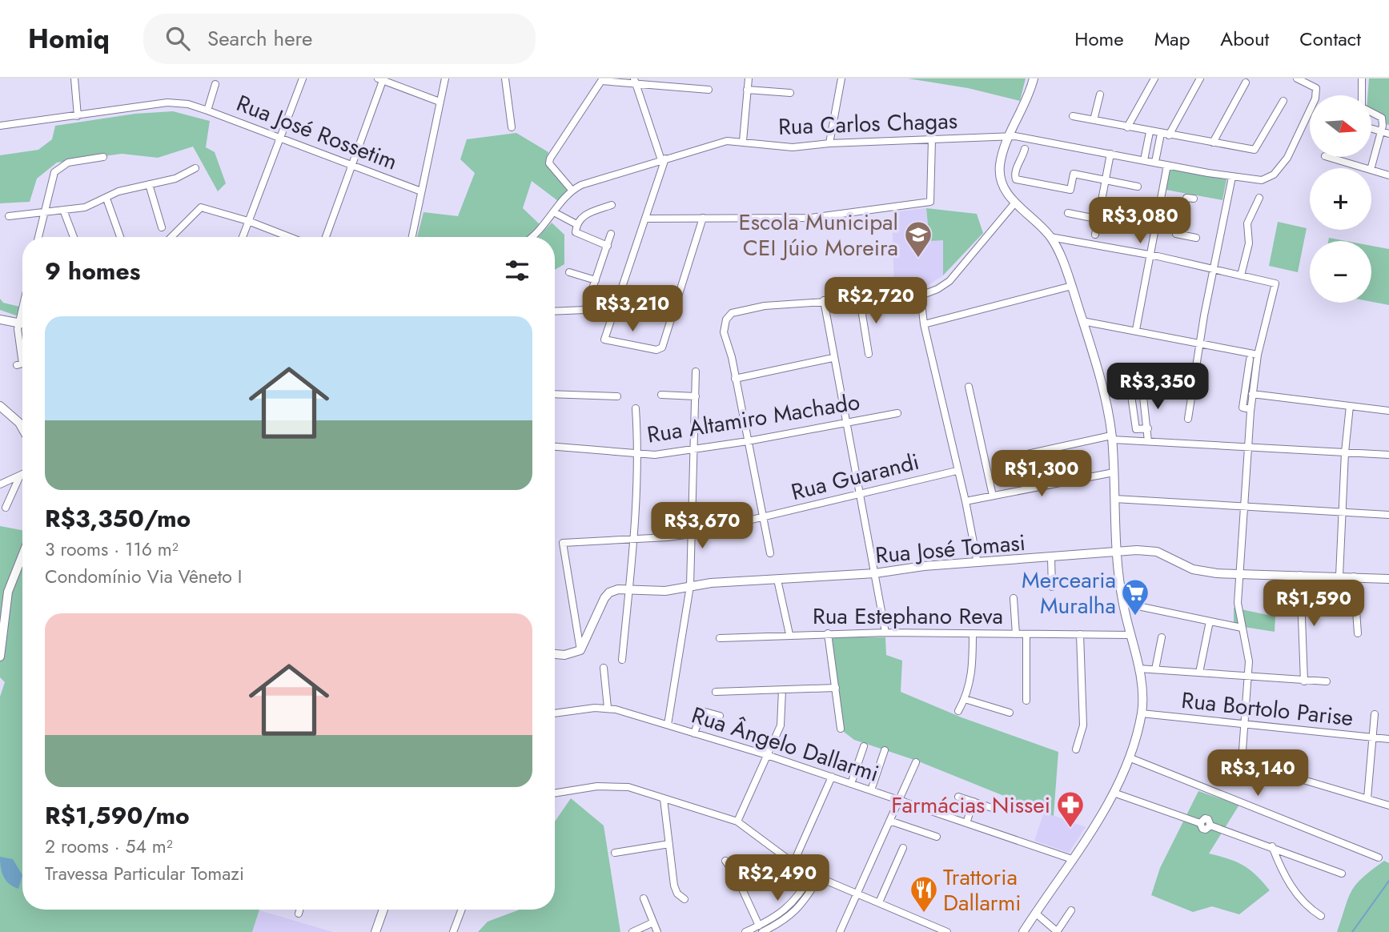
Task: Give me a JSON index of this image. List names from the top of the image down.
{
  "streets": {
    "street": [
      "Rua Carlos Chagas",
      "Rua José Rossetim",
      "Rua Altamiro Machado",
      "Rua Guarandi",
      "Rua José Tomasi",
      "Rua Estephano Reva",
      "Rua Bortolo Parise",
      "Rua Ângelo Dallarmi"
    ]
  },
  "crossings": [
    ["Rua Guarandi", "Rua José Tomasi"]
  ],
  "places": {
    "school or university": ["Escola Municipal CEI Júio Moreira"],
    "supermarket": ["Mercearia Muralha"],
    "pharmacy": ["Farmácias Nissei"],
    "restaurant": ["Trattoria Dallarmi"]
  },
  "north": "right",
  "page": {
    "header": "Homiq",
    "search": "Search here",
    "nav": [
      "Home",
      "Map",
      "About",
      "Contact"
    ],
    "map_buttons": ["+", "−"],
    "price": [
      "R$3,080",
      "R$2,720",
      "R$3,210",
      "R$3,350",
      "R$1,300",
      "R$3,670",
      "R$1,590",
      "R$3,140",
      "R$2,490"
    ],
    "heading": "9 homes",
    "list": [
      {
        "name": "R$3,350/mo",
        "note": "3 rooms · 116 m² · Condomínio Via Vêneto I"
      },
      {
        "name": "R$1,590/mo",
        "note": "2 rooms · 54 m² · Travessa Particular Tomazi"
      }
    ]
  }
}
